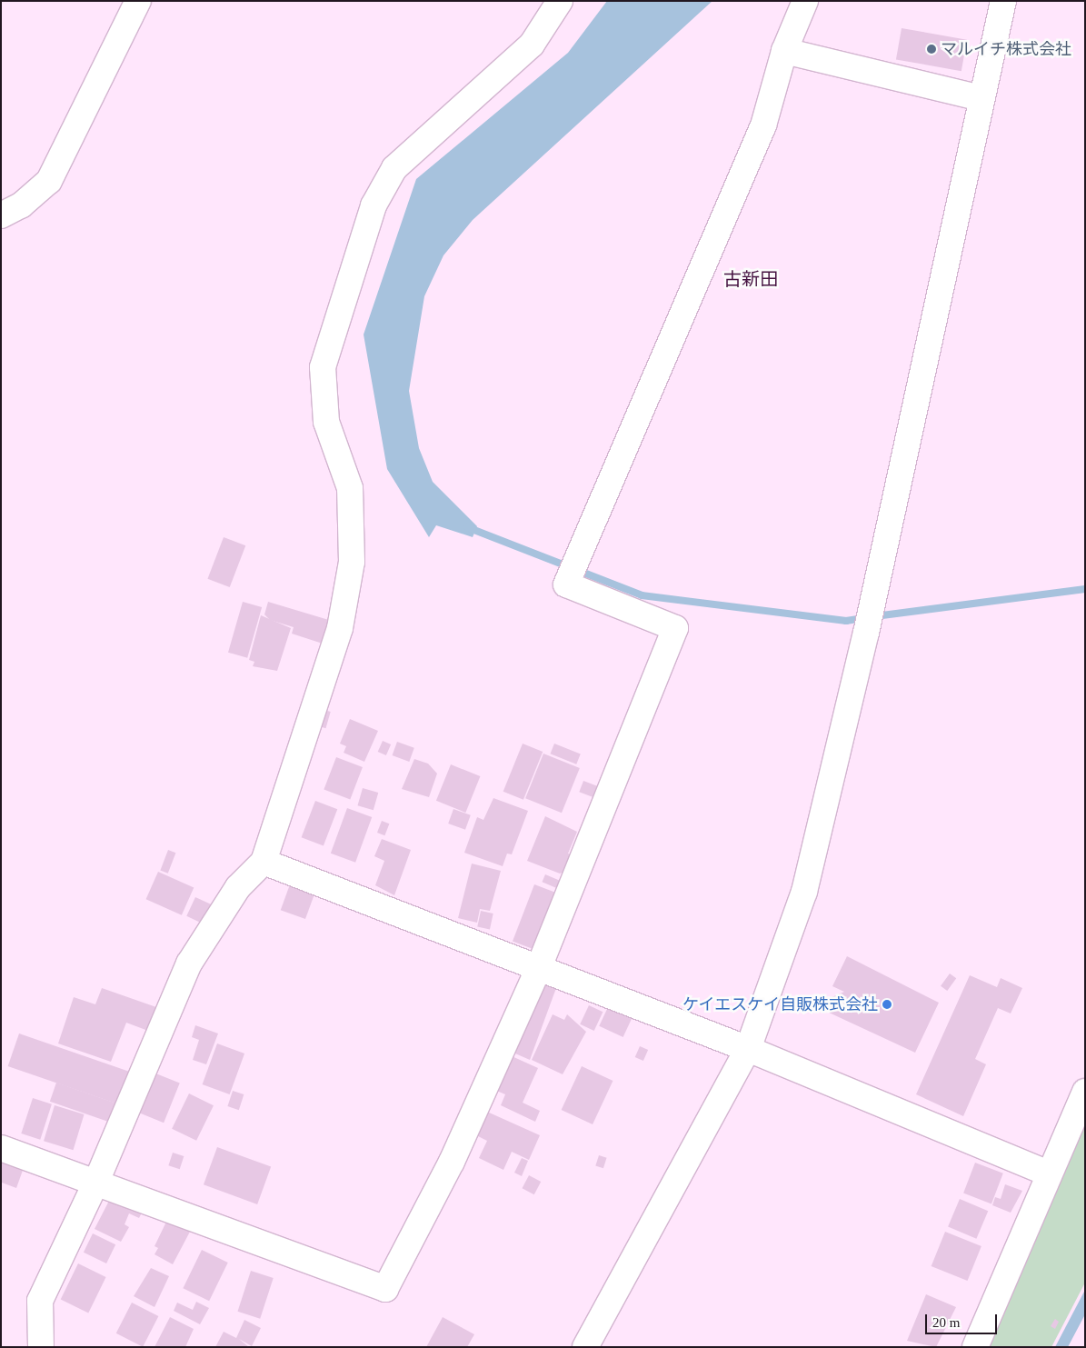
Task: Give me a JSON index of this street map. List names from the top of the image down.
{
  "districts": ["古新田"],
  "places": ["マルイチ株式会社", "ケイエスケイ自販株式会社"],
  "scale_bar": "20 m"
}
